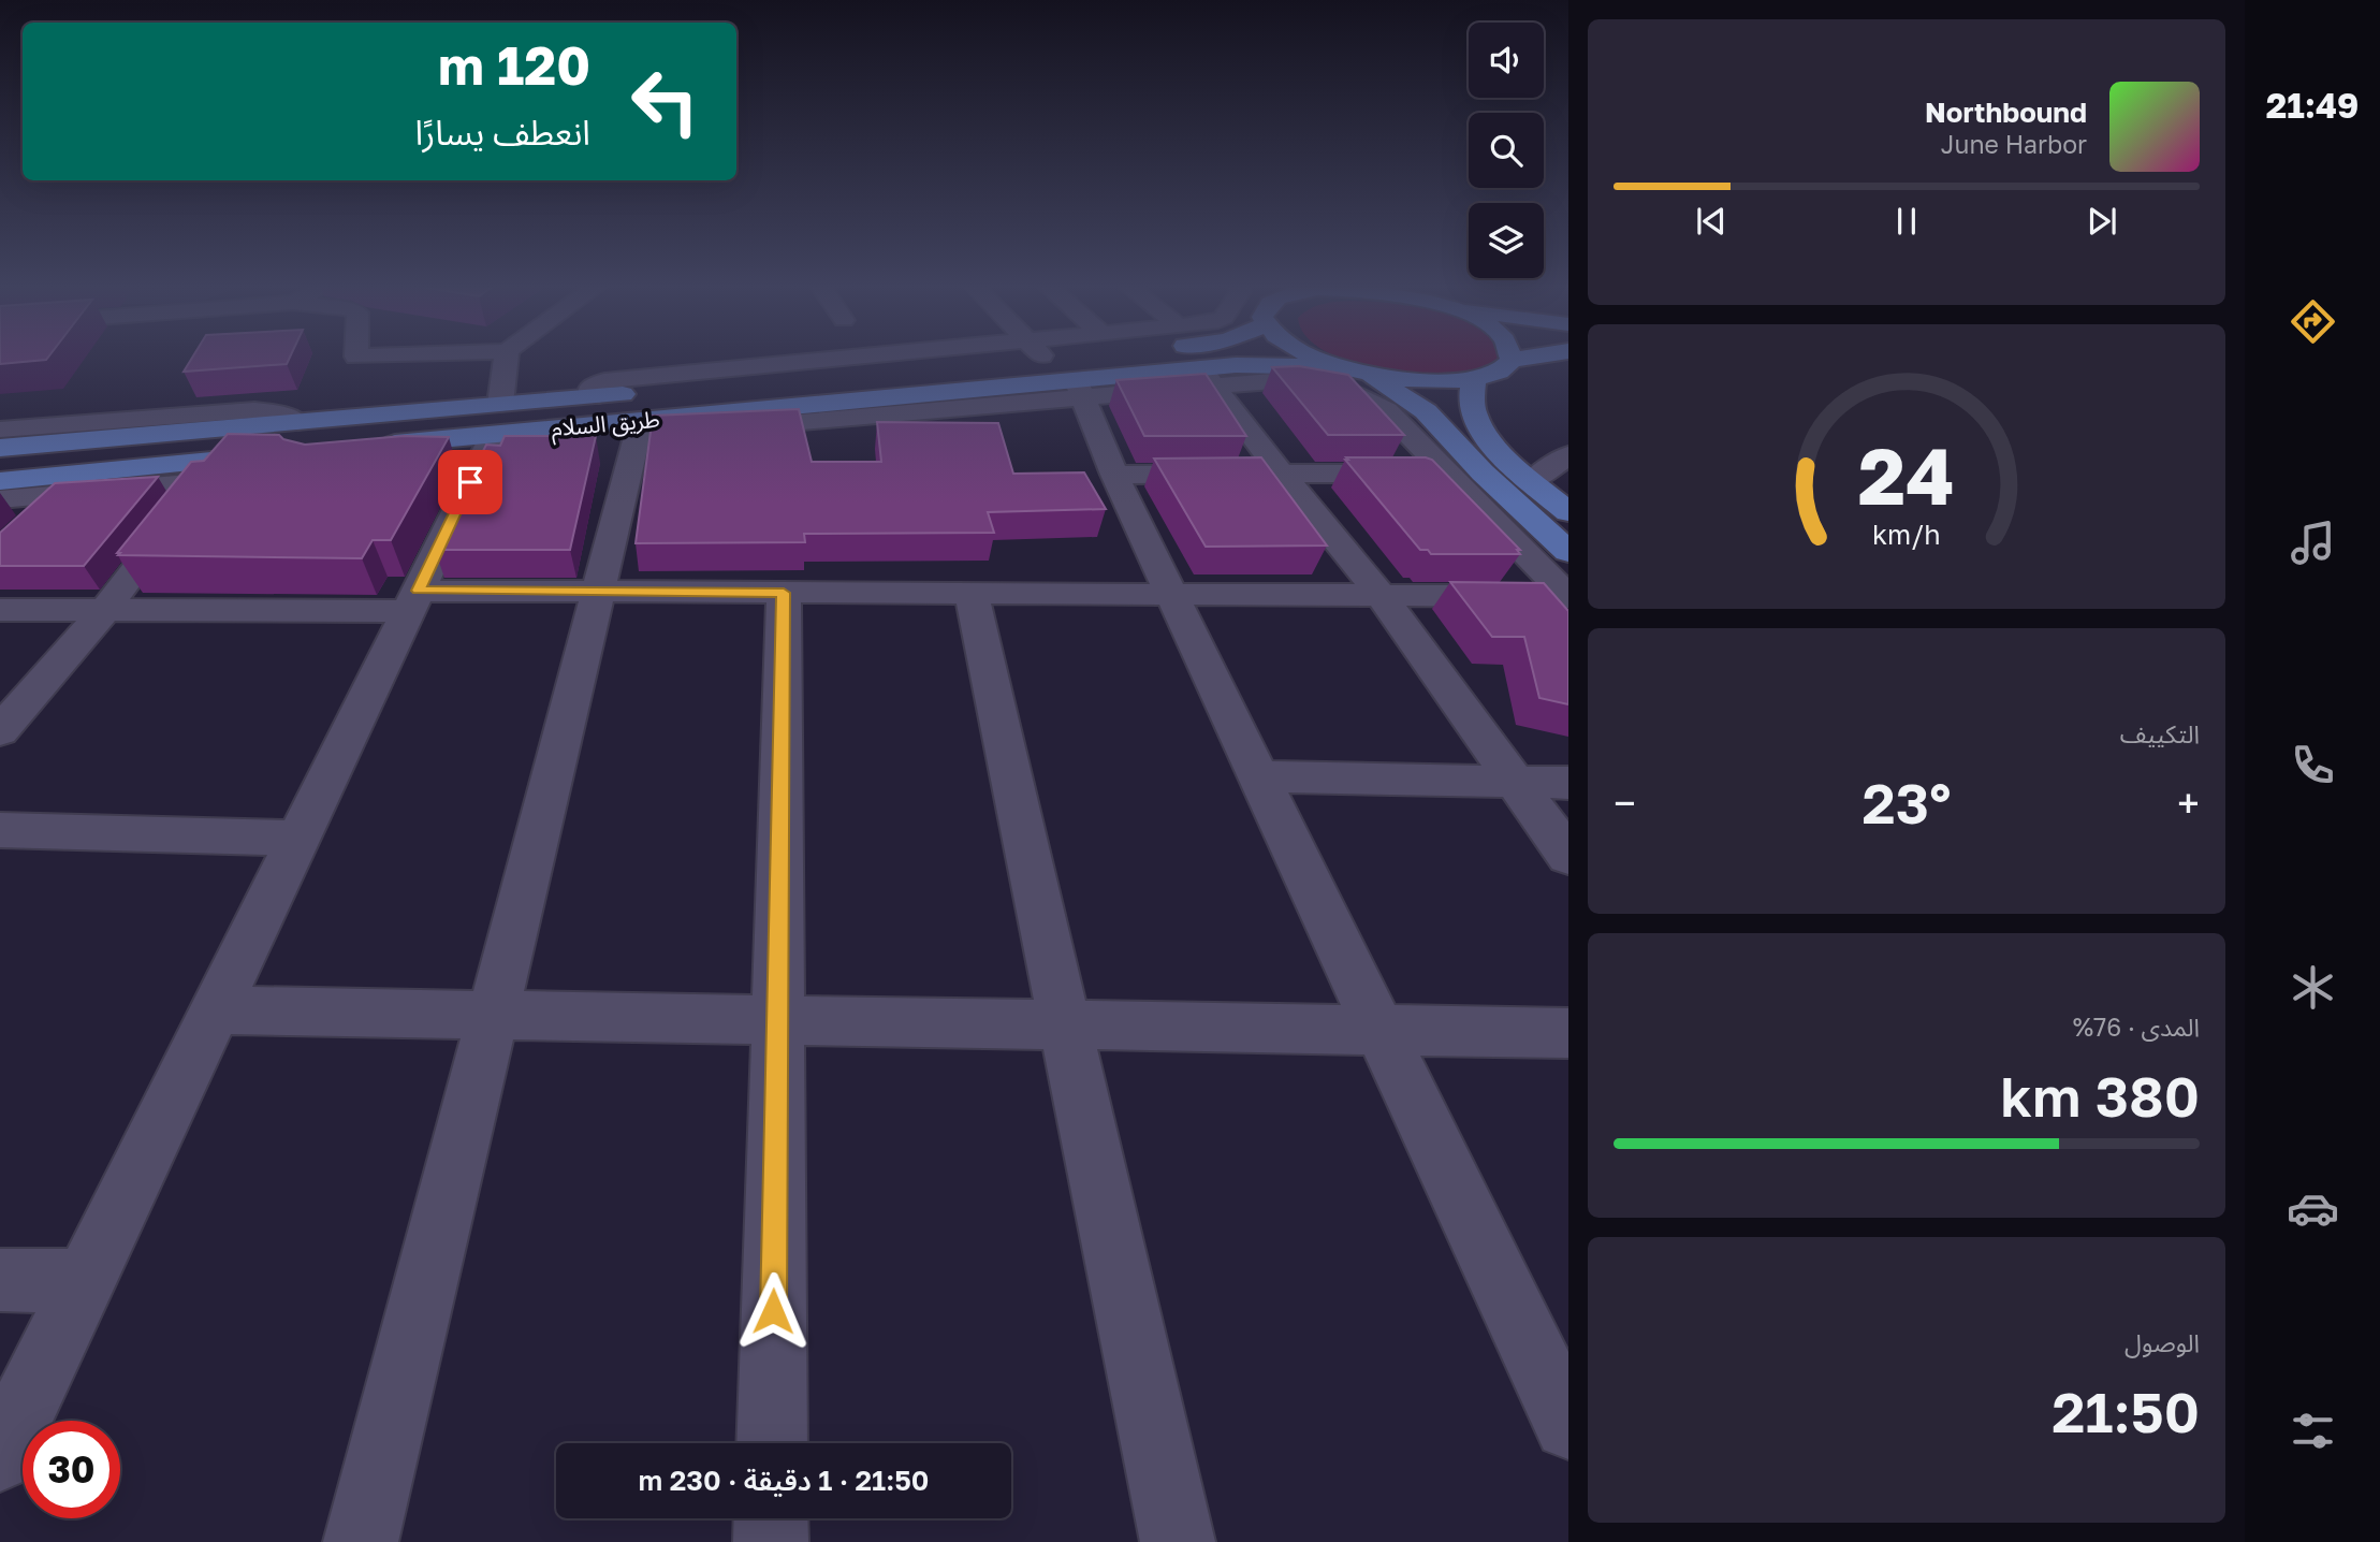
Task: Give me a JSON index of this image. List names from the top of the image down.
{
  "streets": {
    "main road": ["طريق السلام"]
  },
  "page": {
    "tabs": "21:49",
    "turn": ["120 m", "انعطف يسارًا"],
    "song": ["Northbound", "June Harbor"],
    "tile": [
      "التكييف",
      ["المدى · 76%", "380 km"],
      ["الوصول", "21:50"]
    ],
    "heat": ["−", "23°", "+"],
    "limit": "30",
    "trip": "21:50 · 1 دقيقة · 230 m",
    "gauge": ["24", "km/h"]
  }
}
